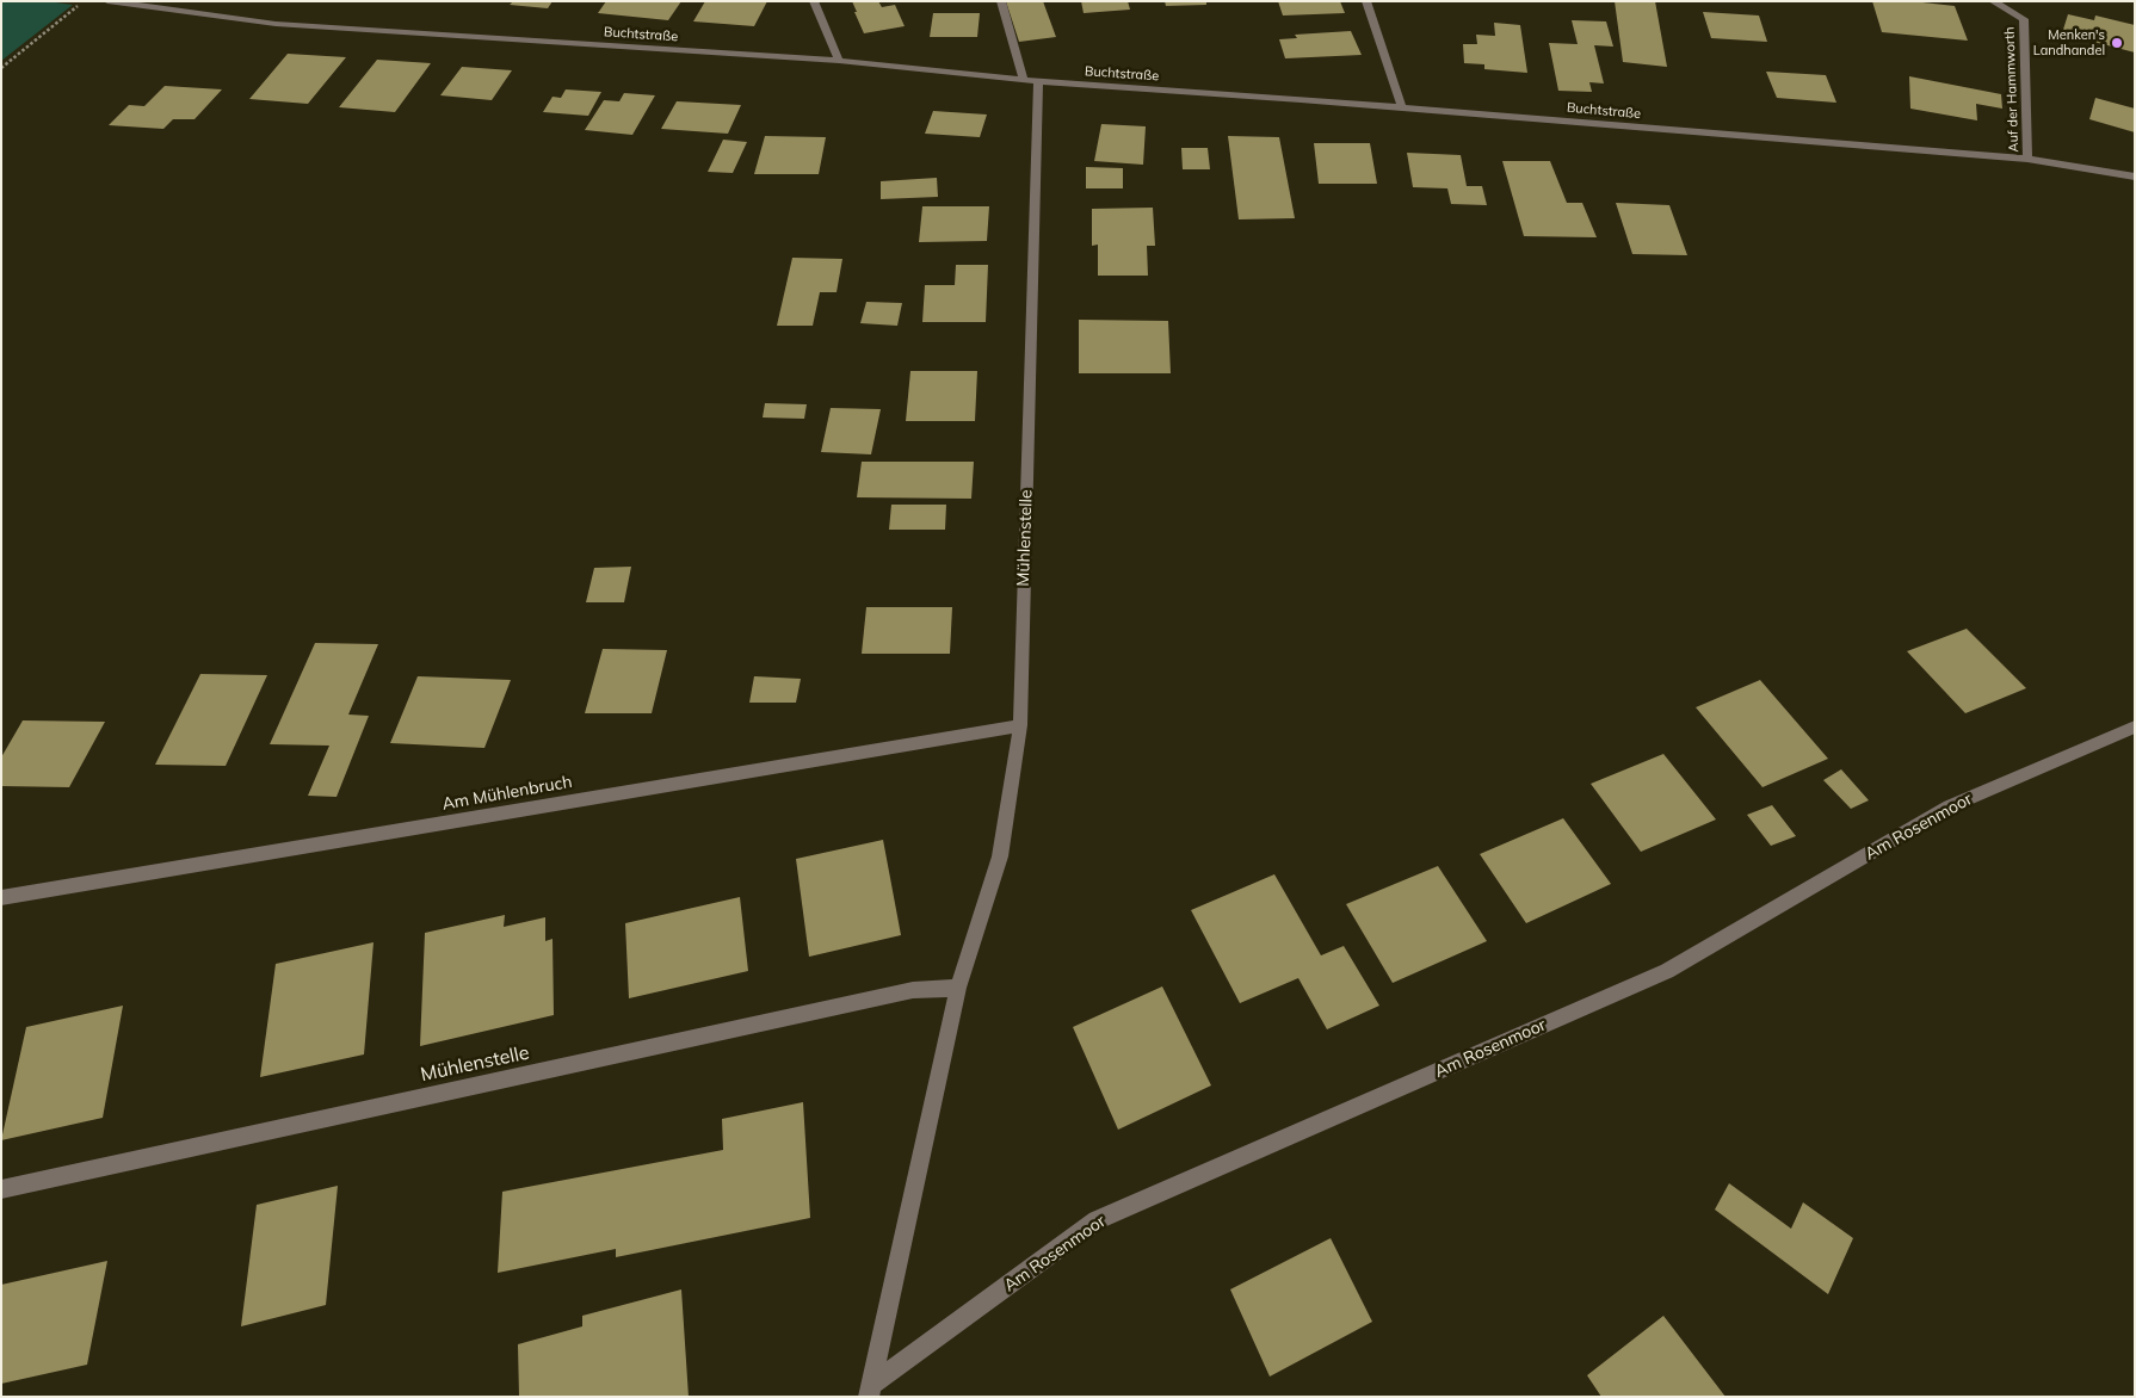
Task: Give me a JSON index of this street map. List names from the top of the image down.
{
  "streets": {
    "street": [
      "Buchtstraße",
      "Auf der Hammworth",
      "Mühlenstelle",
      "Am Mühlenbruch",
      "Am Rosenmoor"
    ]
  },
  "crossings": [
    ["Buchtstraße", "Auf der Hammworth"],
    ["Buchtstraße", "Mühlenstelle"],
    ["Mühlenstelle", "Am Mühlenbruch"],
    ["Mühlenstelle", "Am Rosenmoor"]
  ],
  "places": ["Menken's Landhandel"]
}
